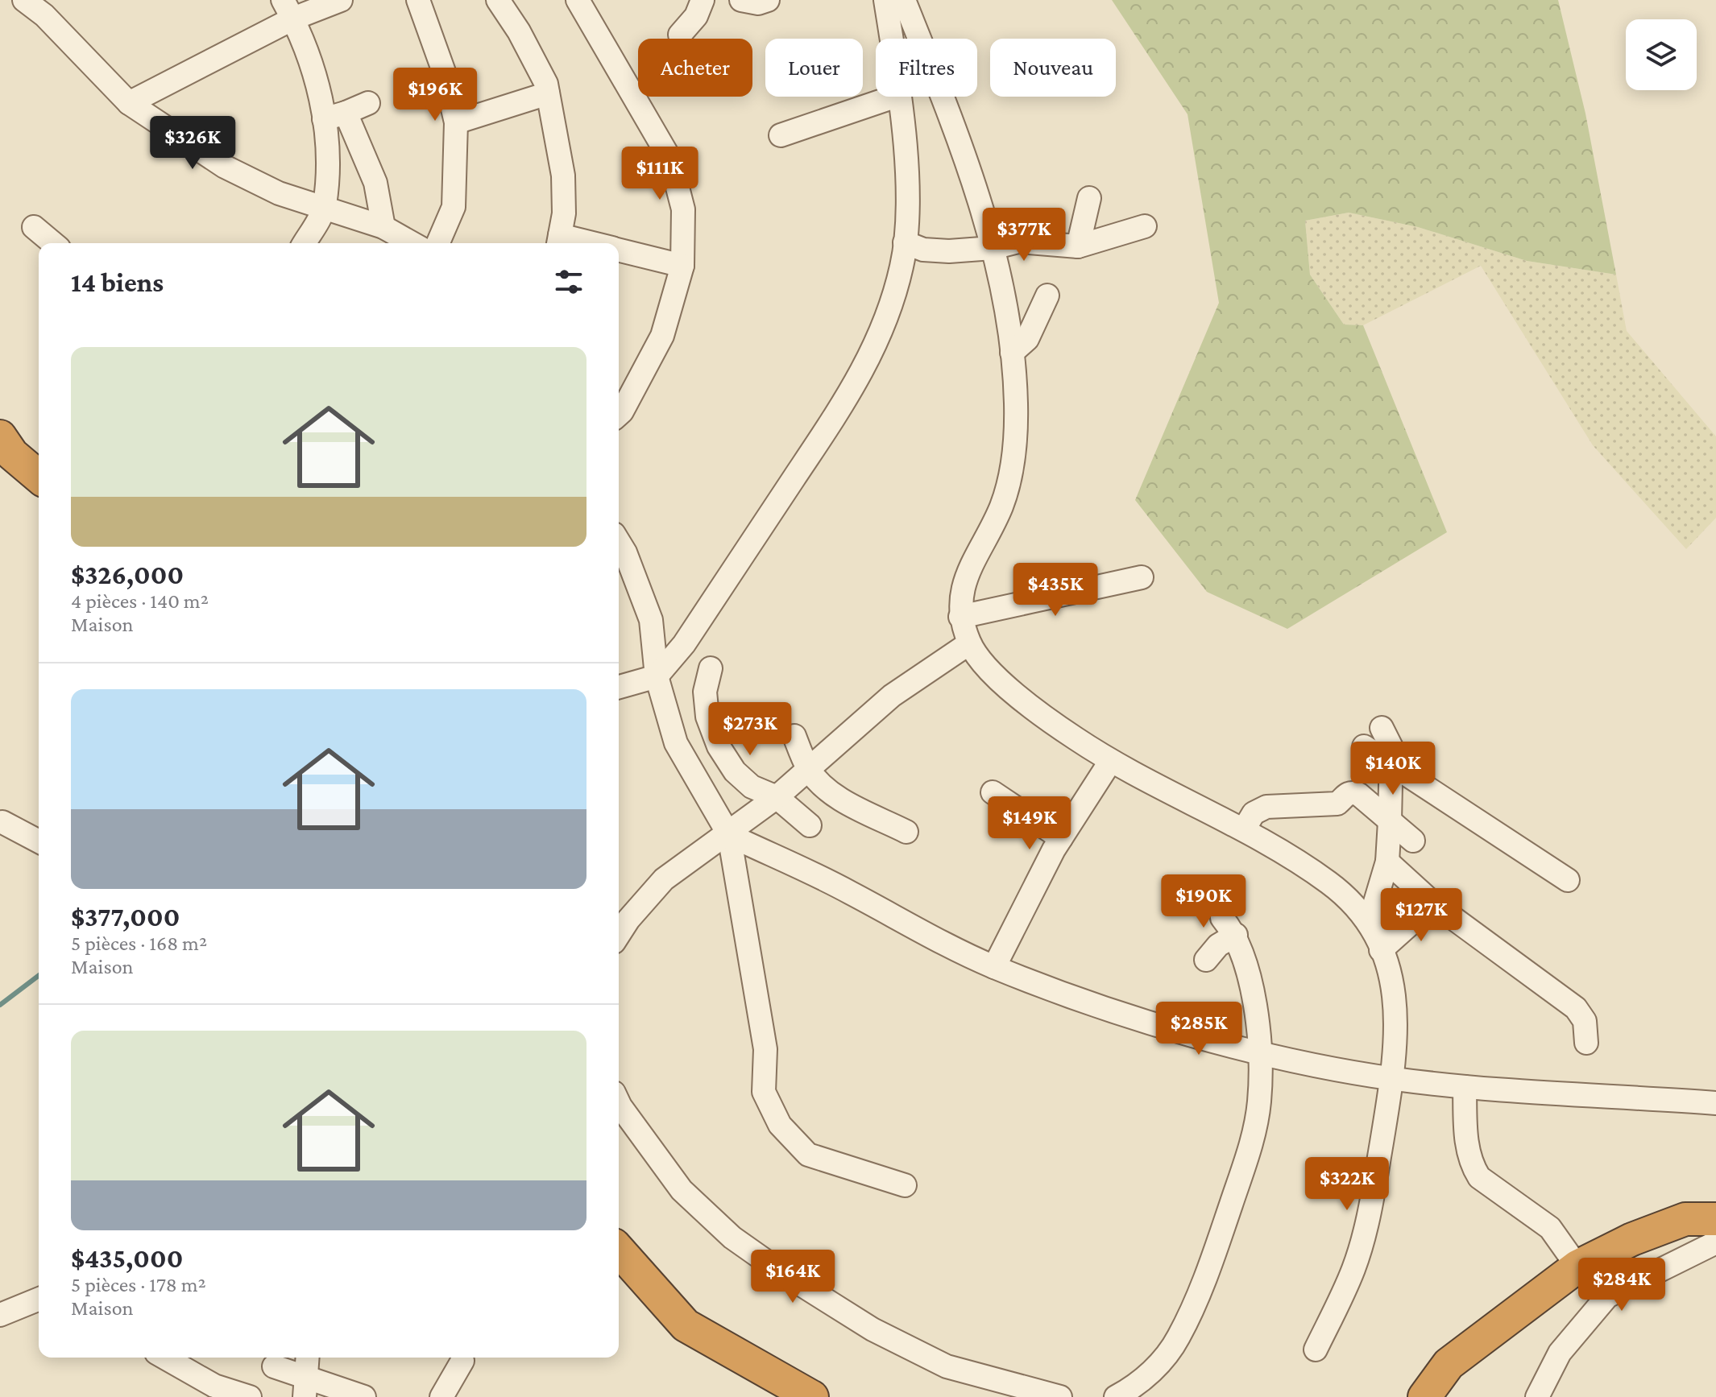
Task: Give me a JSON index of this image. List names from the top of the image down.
{
  "page": {
    "chip": [
      "Acheter",
      "Louer",
      "Filtres",
      "Nouveau"
    ],
    "price": [
      "$196K",
      "$326K",
      "$111K",
      "$377K",
      "$435K",
      "$273K",
      "$140K",
      "$149K",
      "$190K",
      "$127K",
      "$285K",
      "$322K",
      "$164K",
      "$284K"
    ],
    "heading": "14 biens",
    "list": [
      {
        "name": "$326,000",
        "note": "4 pièces · 140 m² · Maison"
      },
      {
        "name": "$377,000",
        "note": "5 pièces · 168 m² · Maison"
      },
      {
        "name": "$435,000",
        "note": "5 pièces · 178 m² · Maison"
      }
    ]
  }
}
